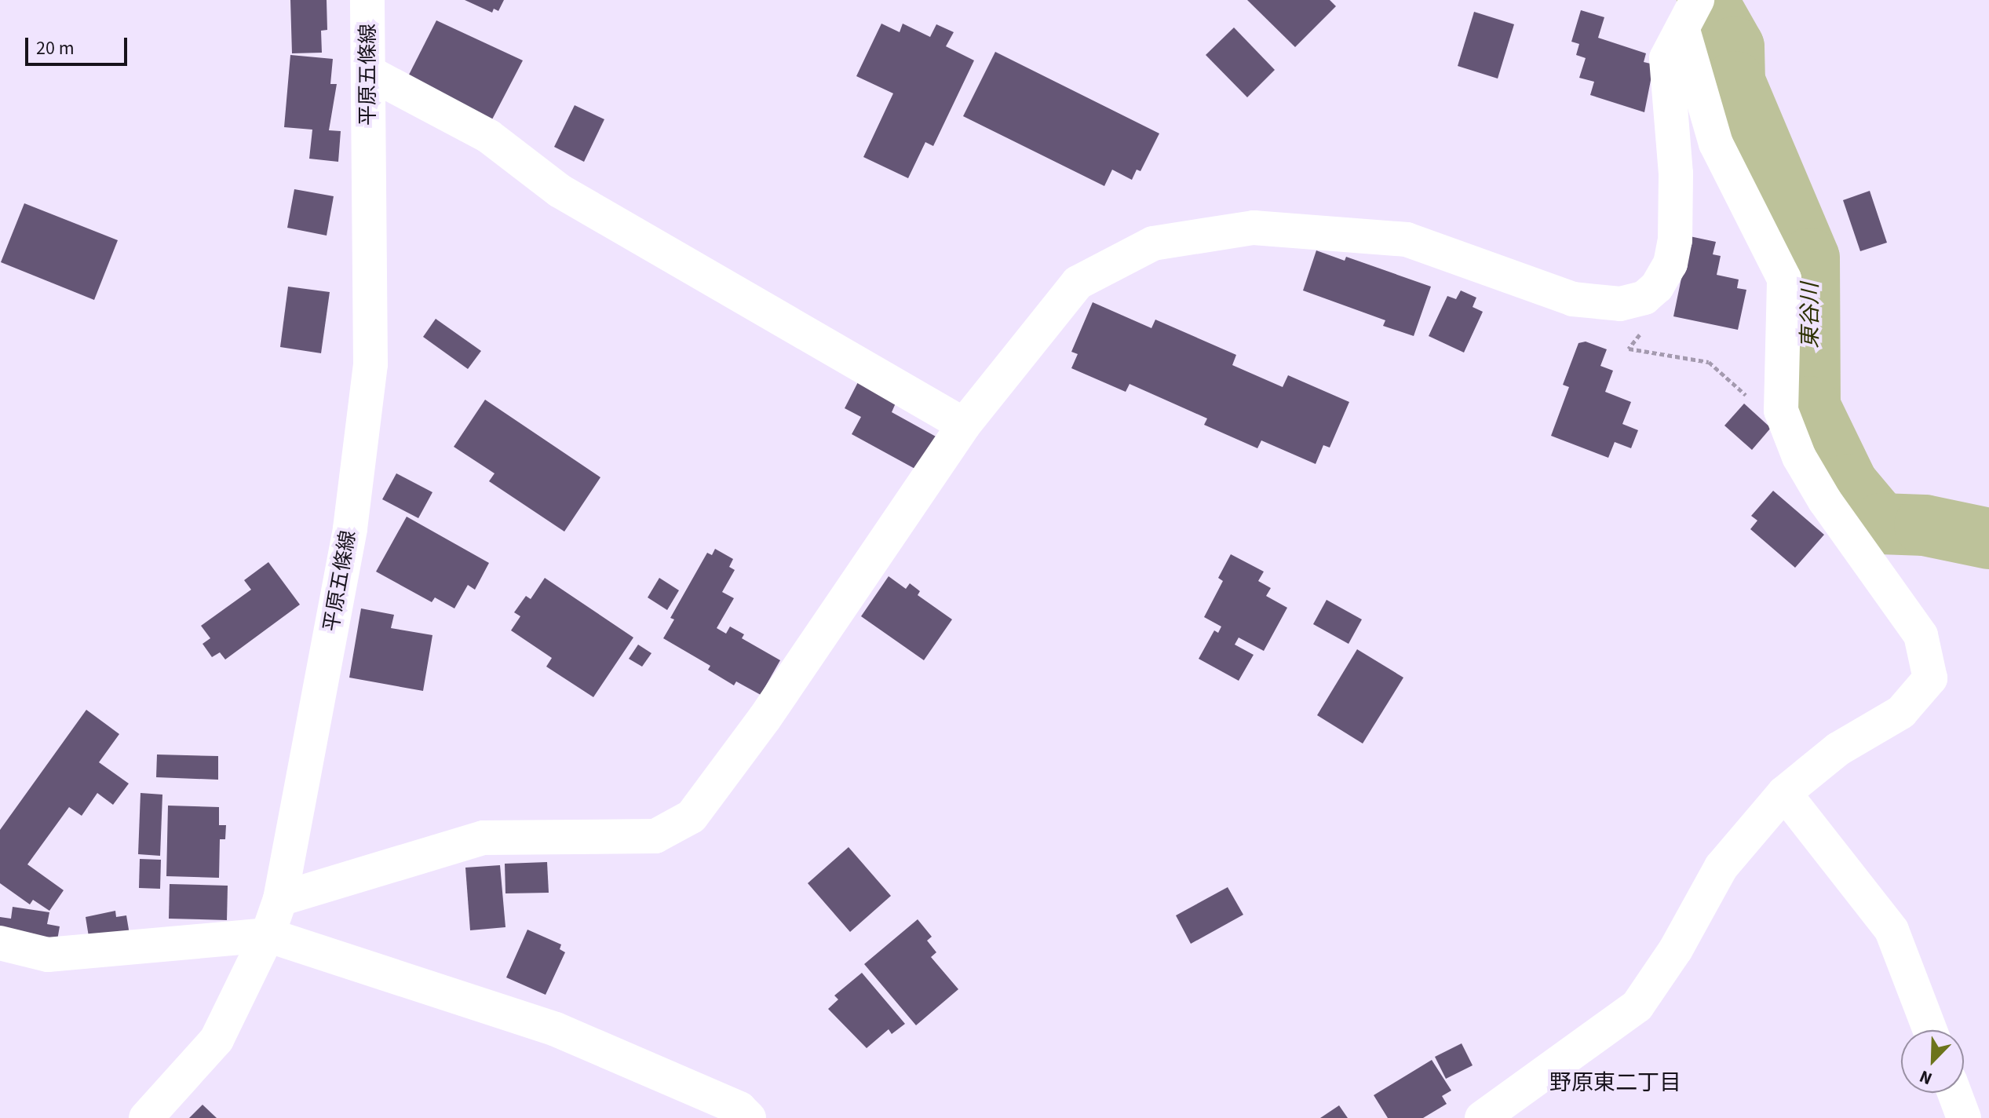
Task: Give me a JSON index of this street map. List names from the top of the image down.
{
  "streets": {
    "street": ["平原五條線"]
  },
  "districts": ["野原東二丁目"],
  "water": ["東谷川"],
  "scale_bar": "20 m",
  "north": "bottom left"
}
